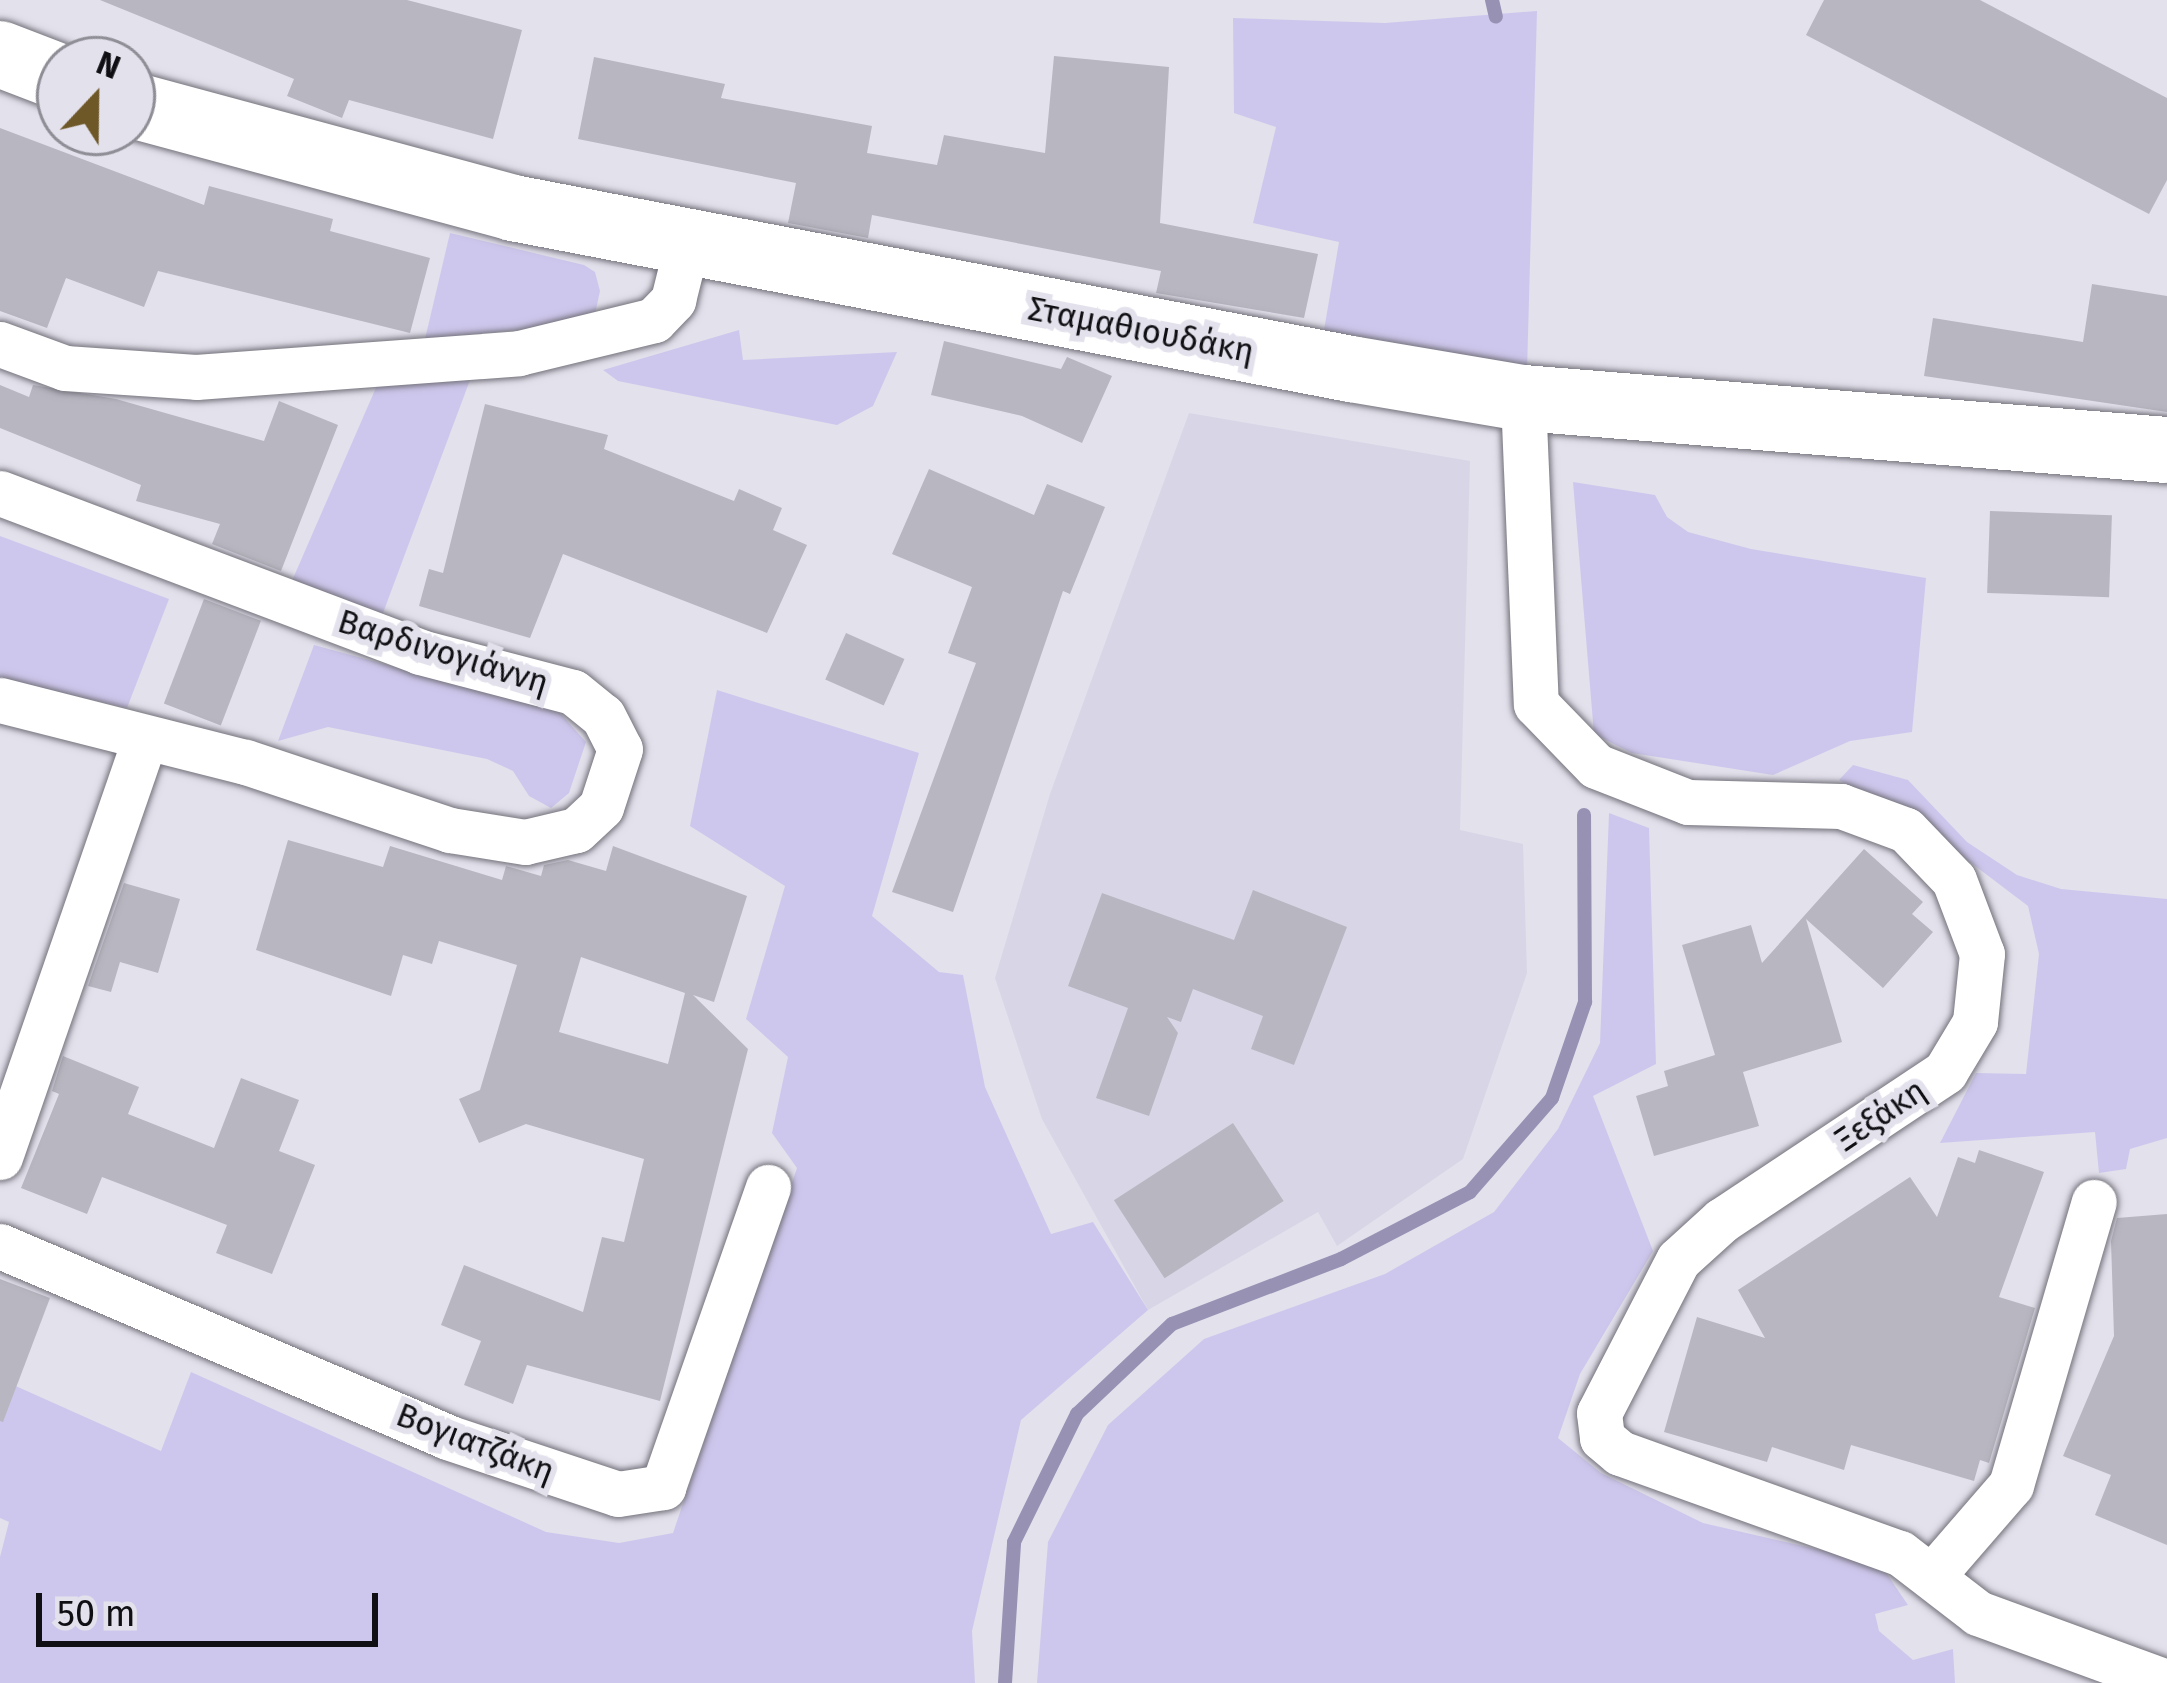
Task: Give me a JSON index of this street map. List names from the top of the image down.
{
  "streets": {
    "main road": ["Σταμαθιουδάκη"],
    "street": ["Βαρδινογιάννη", "Ξεξάκη", "Βογιατζάκη"]
  },
  "crossings": [
    ["Σταμαθιουδάκη", "Ξεξάκη"]
  ],
  "scale_bar": "50 m",
  "north": "top"
}
